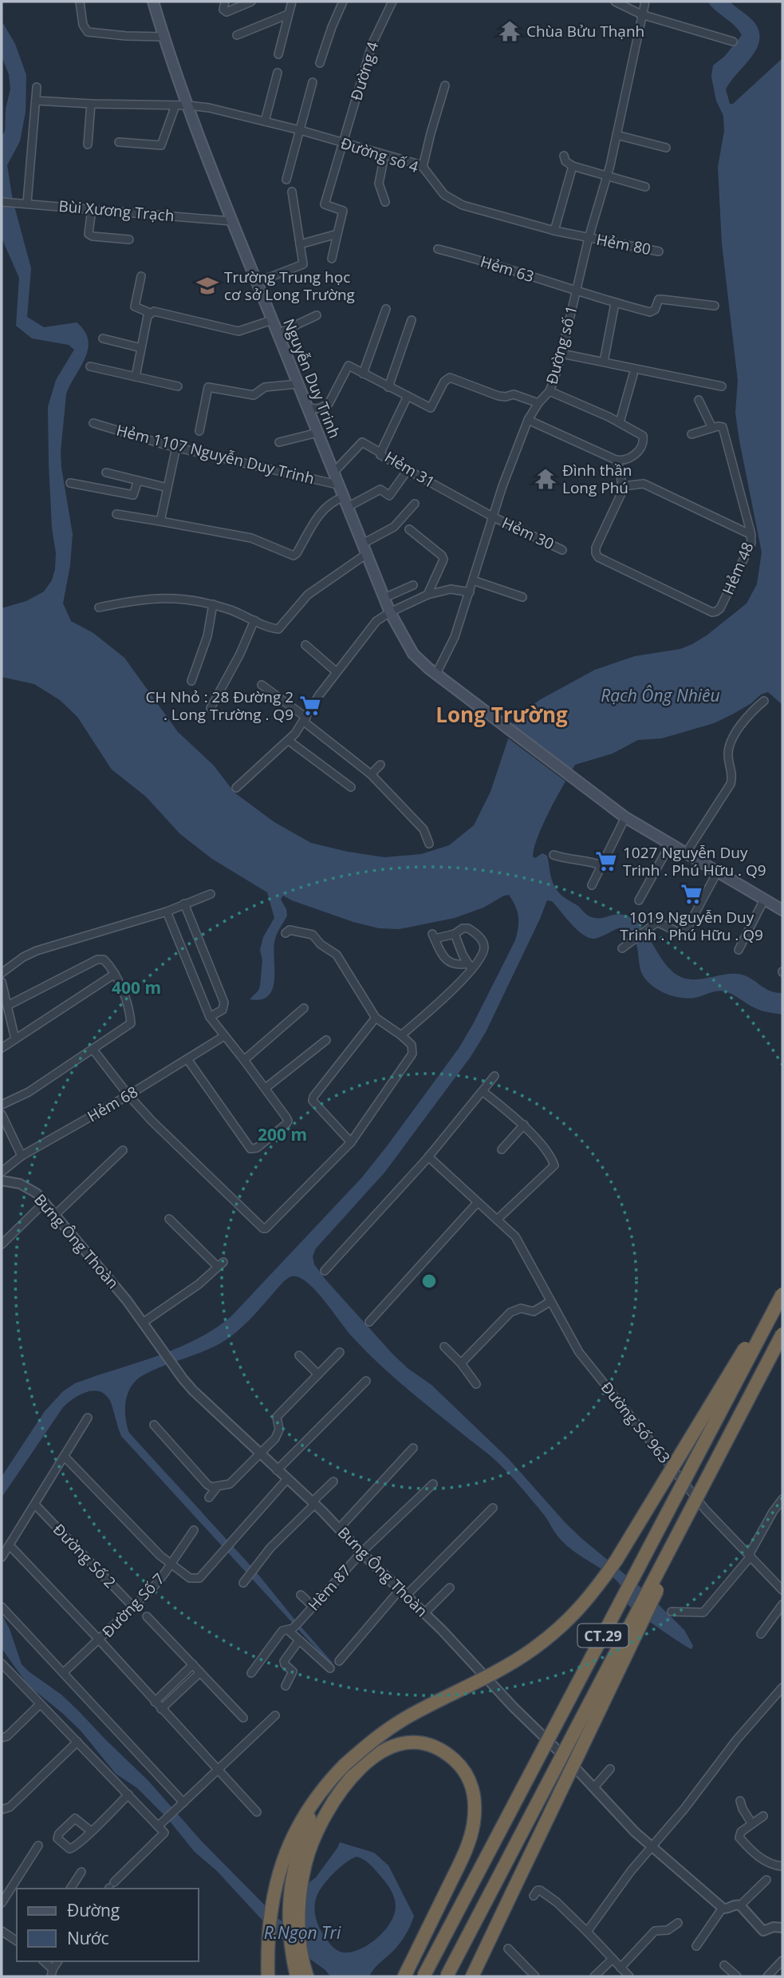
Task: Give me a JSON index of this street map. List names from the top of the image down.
{
  "streets": {
    "highway": ["CT.29"],
    "main road": ["Nguyễn Duy Trinh"],
    "street": [
      "Đường 4",
      "Đường số 4",
      "Bùi Xương Trạch",
      "Hẻm 80",
      "Hẻm 63",
      "Đường số 1",
      "Hẻm 1107 Nguyễn Duy Trinh",
      "Hẻm 31",
      "Hẻm 30",
      "Hẻm 48",
      "Hẻm 68",
      "Bưng Ông Thoàn",
      "Đường Số 963",
      "Đường Số 2",
      "Hèm 87",
      "Đường Số 7"
    ]
  },
  "crossings": [
    ["Đường 4", "Đường số 4"],
    ["Đường số 4", "Hẻm 80"],
    ["Đường số 4", "Đường số 1"],
    ["Đường số 4", "Nguyễn Duy Trinh"],
    ["Bùi Xương Trạch", "Nguyễn Duy Trinh"],
    ["Hẻm 80", "Đường số 1"],
    ["Hẻm 63", "Đường số 1"],
    ["Đường số 1", "Nguyễn Duy Trinh"],
    ["Đường số 1", "Hẻm 31"],
    ["Đường số 1", "Hẻm 30"],
    ["Nguyễn Duy Trinh", "Hẻm 1107 Nguyễn Duy Trinh"],
    ["Hẻm 31", "Hẻm 30"],
    ["Bưng Ông Thoàn", "Hèm 87"],
    ["Đường Số 2", "Đường Số 7"]
  ],
  "districts": ["Long Trường"],
  "water": ["Rạch Ông Nhiêu", "R.Ngọn Tri"],
  "places": {
    "temple": ["Chùa Bửu Thạnh", "Đình thần Long Phú"],
    "school or university": ["Trường Trung học cơ sở Long Trường"],
    "supermarket": ["CH Nhỏ : 28 Đường 2 . Long Trường . Q9", "1027 Nguyễn Duy Trinh . Phú Hữu . Q9", "1019 Nguyễn Duy Trinh . Phú Hữu . Q9"]
  },
  "legend": ["Đường", "Nước"],
  "rings": ["400 m", "200 m"]
}
